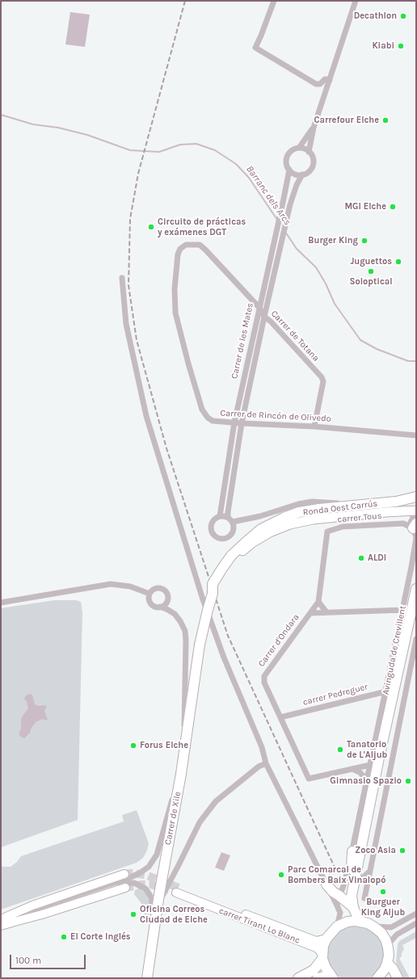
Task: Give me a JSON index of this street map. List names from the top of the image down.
{
  "streets": {
    "highway": ["Ronda Oest Carrús", "Avinguda de Crevillent", "Carrer de Xile"],
    "main road": ["carrer Tirant Lo Blanc"],
    "street": [
      "Carrer de Totana",
      "Carrer de les Mates",
      "Carrer de Rincón de Olivedo",
      "carrer Tous",
      "Carrer d'Ondara",
      "carrer Pedreguer"
    ]
  },
  "crossings": [
    ["Carrer de Totana", "Carrer de les Mates"],
    ["Carrer de Totana", "Carrer de Rincón de Olivedo"],
    ["Carrer de les Mates", "Carrer de Rincón de Olivedo"],
    ["Ronda Oest Carrús", "Avinguda de Crevillent"],
    ["Ronda Oest Carrús", "Carrer de Xile"],
    ["carrer Tous", "Carrer d'Ondara"],
    ["carrer Tous", "Avinguda de Crevillent"],
    ["Carrer d'Ondara", "carrer Pedreguer"],
    ["Avinguda de Crevillent", "carrer Pedreguer"]
  ],
  "water": ["Barranc dels Arcs"],
  "places": [
    "Decathlon",
    "Kiabi",
    "Carrefour Elche",
    "MGI Elche",
    "Circuito de prácticas y exámenes DGT",
    "Burger King",
    "Juguettos",
    "Soloptical",
    "ALDI",
    "Forus Elche",
    "Tanatorio de L'Aljub",
    "Gimnasio Spazio",
    "Zoco Asia",
    "Parc Comarcal de Bombers Baix Vinalopó",
    "Burguer King Aljub",
    "Oficina Correos Ciudad de Elche",
    "El Corte Inglés"
  ],
  "scale_bar": "100 m"
}
